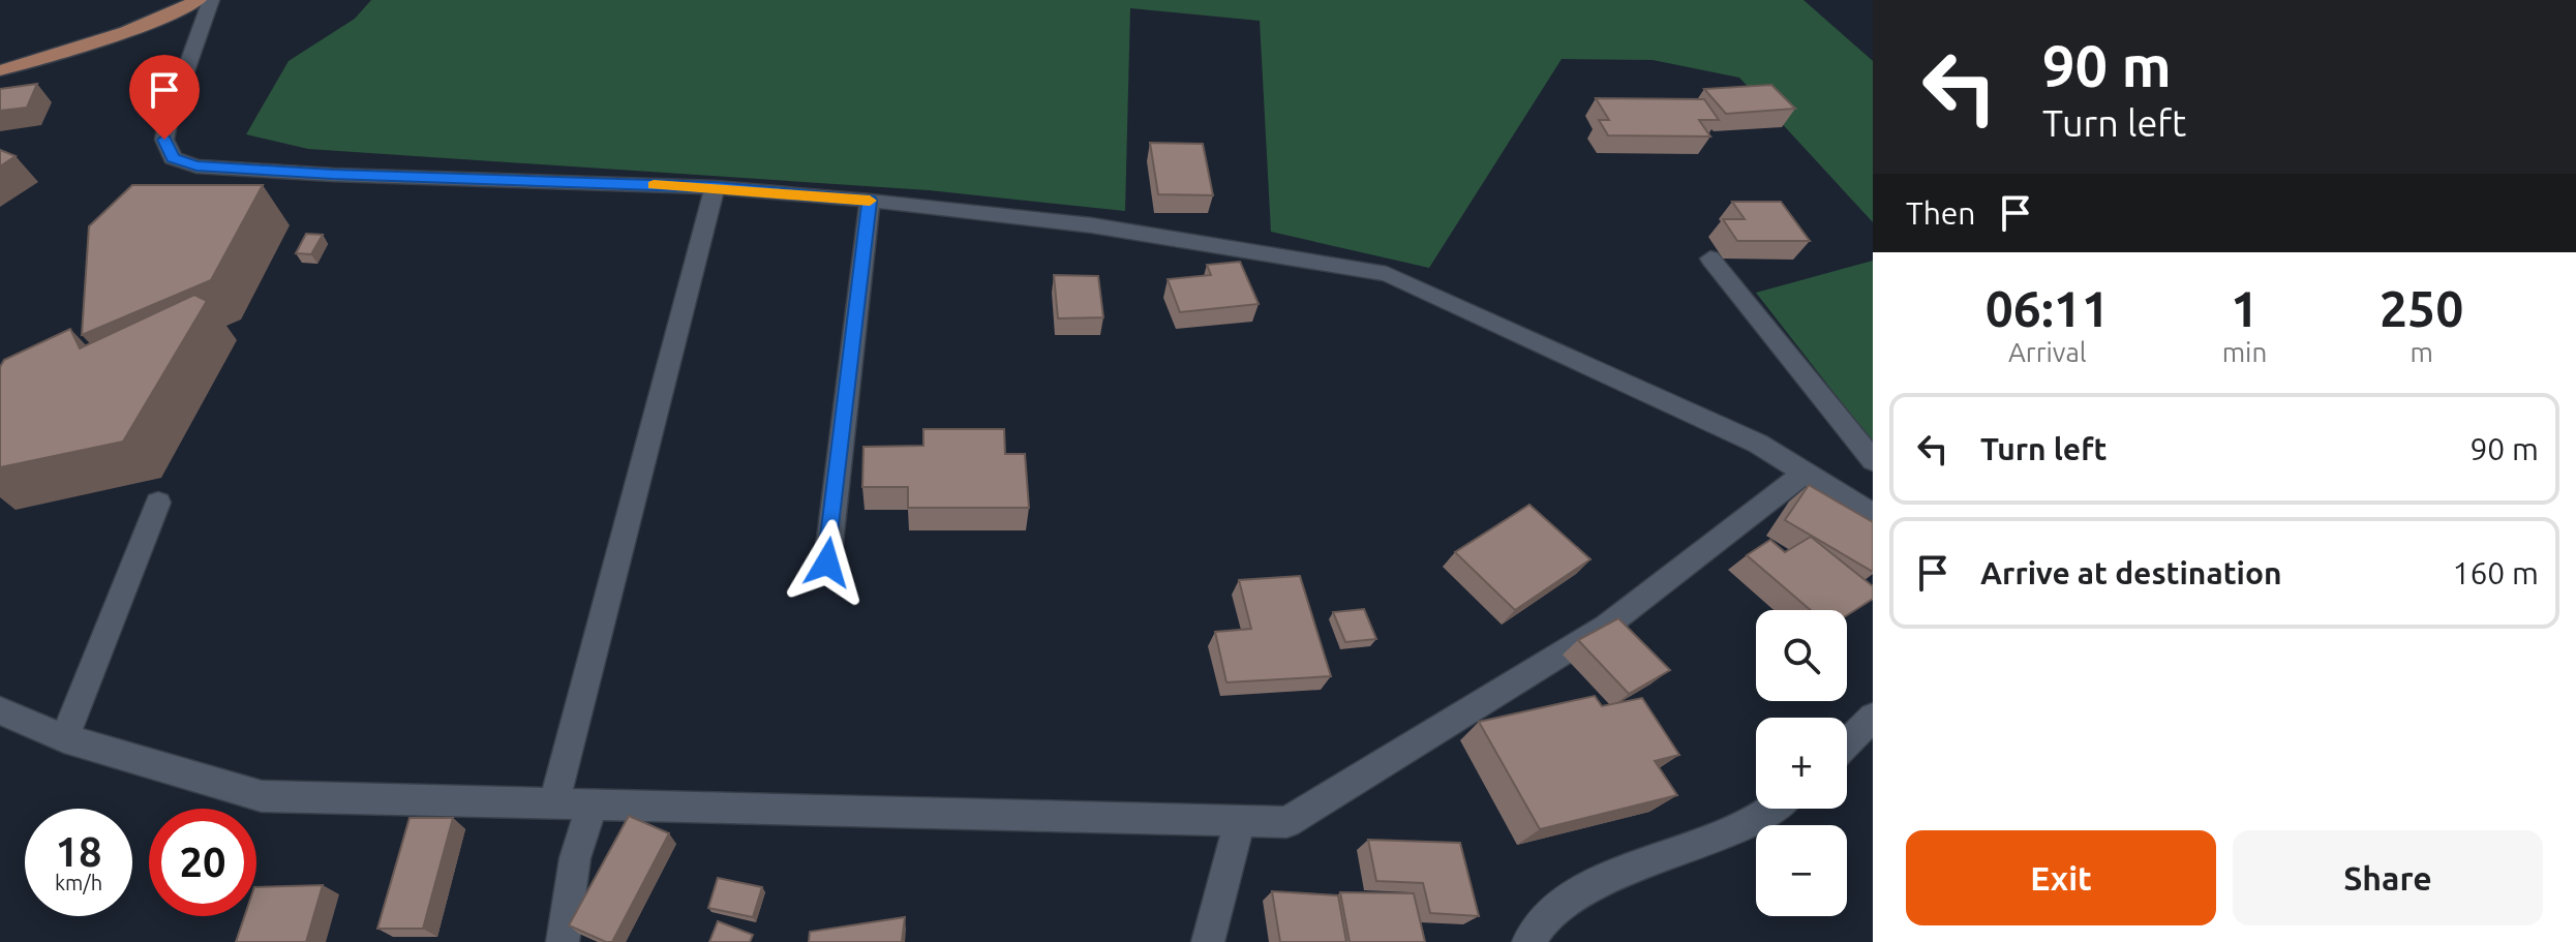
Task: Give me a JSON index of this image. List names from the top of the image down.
{
  "page": {
    "turn": ["90 m", "Turn left"],
    "then": "Then",
    "eta": [
      "06:11",
      "Arrival",
      "1",
      "min",
      "250",
      "m"
    ],
    "list": [
      {
        "name": "Turn left",
        "value": "90 m"
      },
      {
        "name": "Arrive at destination",
        "value": "160 m"
      }
    ],
    "map_buttons": ["+", "−"],
    "speed": "18 km/h",
    "limit": "20",
    "buttons": ["Exit", "Share"]
  }
}
